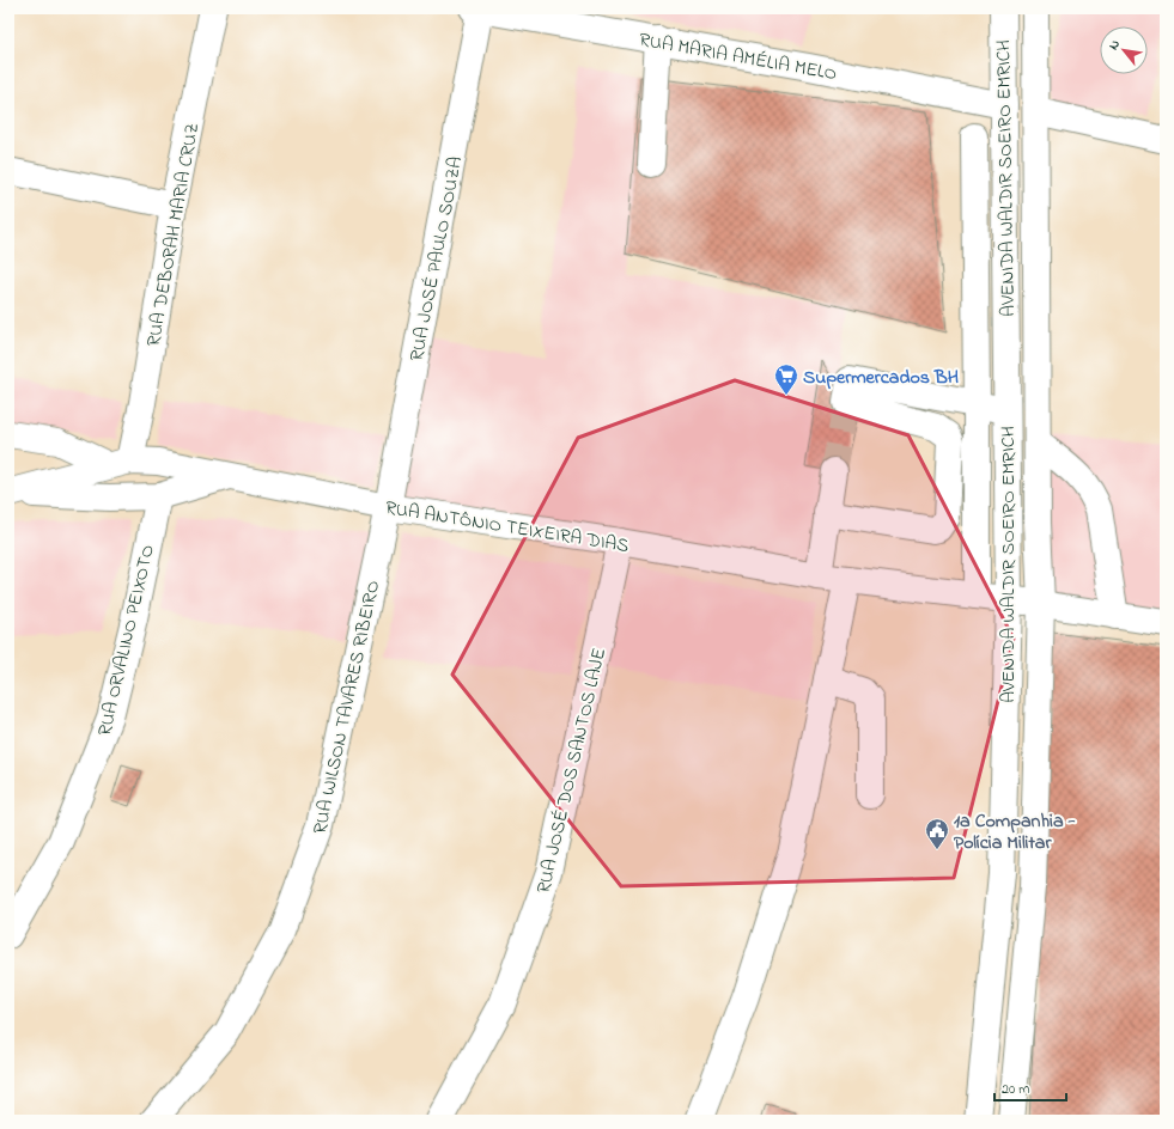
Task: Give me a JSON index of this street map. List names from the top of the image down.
{
  "streets": {
    "street": [
      "RUA MARIA AMÉLIA MELO",
      "AVENIDA WALDIR SOEIRO EMRICH",
      "RUA DEBORAH MARIA CRUZ",
      "RUA JOSÉ PAULO SOUZA",
      "RUA ANTÔNIO TEIXEIRA DIAS",
      "RUA ORVALINO PEIXOTO",
      "RUA WILSON TAVARES RIBEIRO",
      "RUA JOSÉ DOS SANTOS LAJE"
    ]
  },
  "crossings": [
    ["RUA MARIA AMÉLIA MELO", "AVENIDA WALDIR SOEIRO EMRICH"],
    ["RUA MARIA AMÉLIA MELO", "RUA JOSÉ PAULO SOUZA"],
    ["AVENIDA WALDIR SOEIRO EMRICH", "RUA ANTÔNIO TEIXEIRA DIAS"],
    ["RUA DEBORAH MARIA CRUZ", "RUA ANTÔNIO TEIXEIRA DIAS"],
    ["RUA JOSÉ PAULO SOUZA", "RUA ANTÔNIO TEIXEIRA DIAS"],
    ["RUA JOSÉ PAULO SOUZA", "RUA WILSON TAVARES RIBEIRO"],
    ["RUA ANTÔNIO TEIXEIRA DIAS", "RUA ORVALINO PEIXOTO"],
    ["RUA ANTÔNIO TEIXEIRA DIAS", "RUA WILSON TAVARES RIBEIRO"],
    ["RUA ANTÔNIO TEIXEIRA DIAS", "RUA JOSÉ DOS SANTOS LAJE"]
  ],
  "places": {
    "supermarket": ["Supermercados BH"],
    "public building": ["1a Companhia - Polícia Militar"]
  },
  "scale_bar": "20 m",
  "north": "top left"
}
